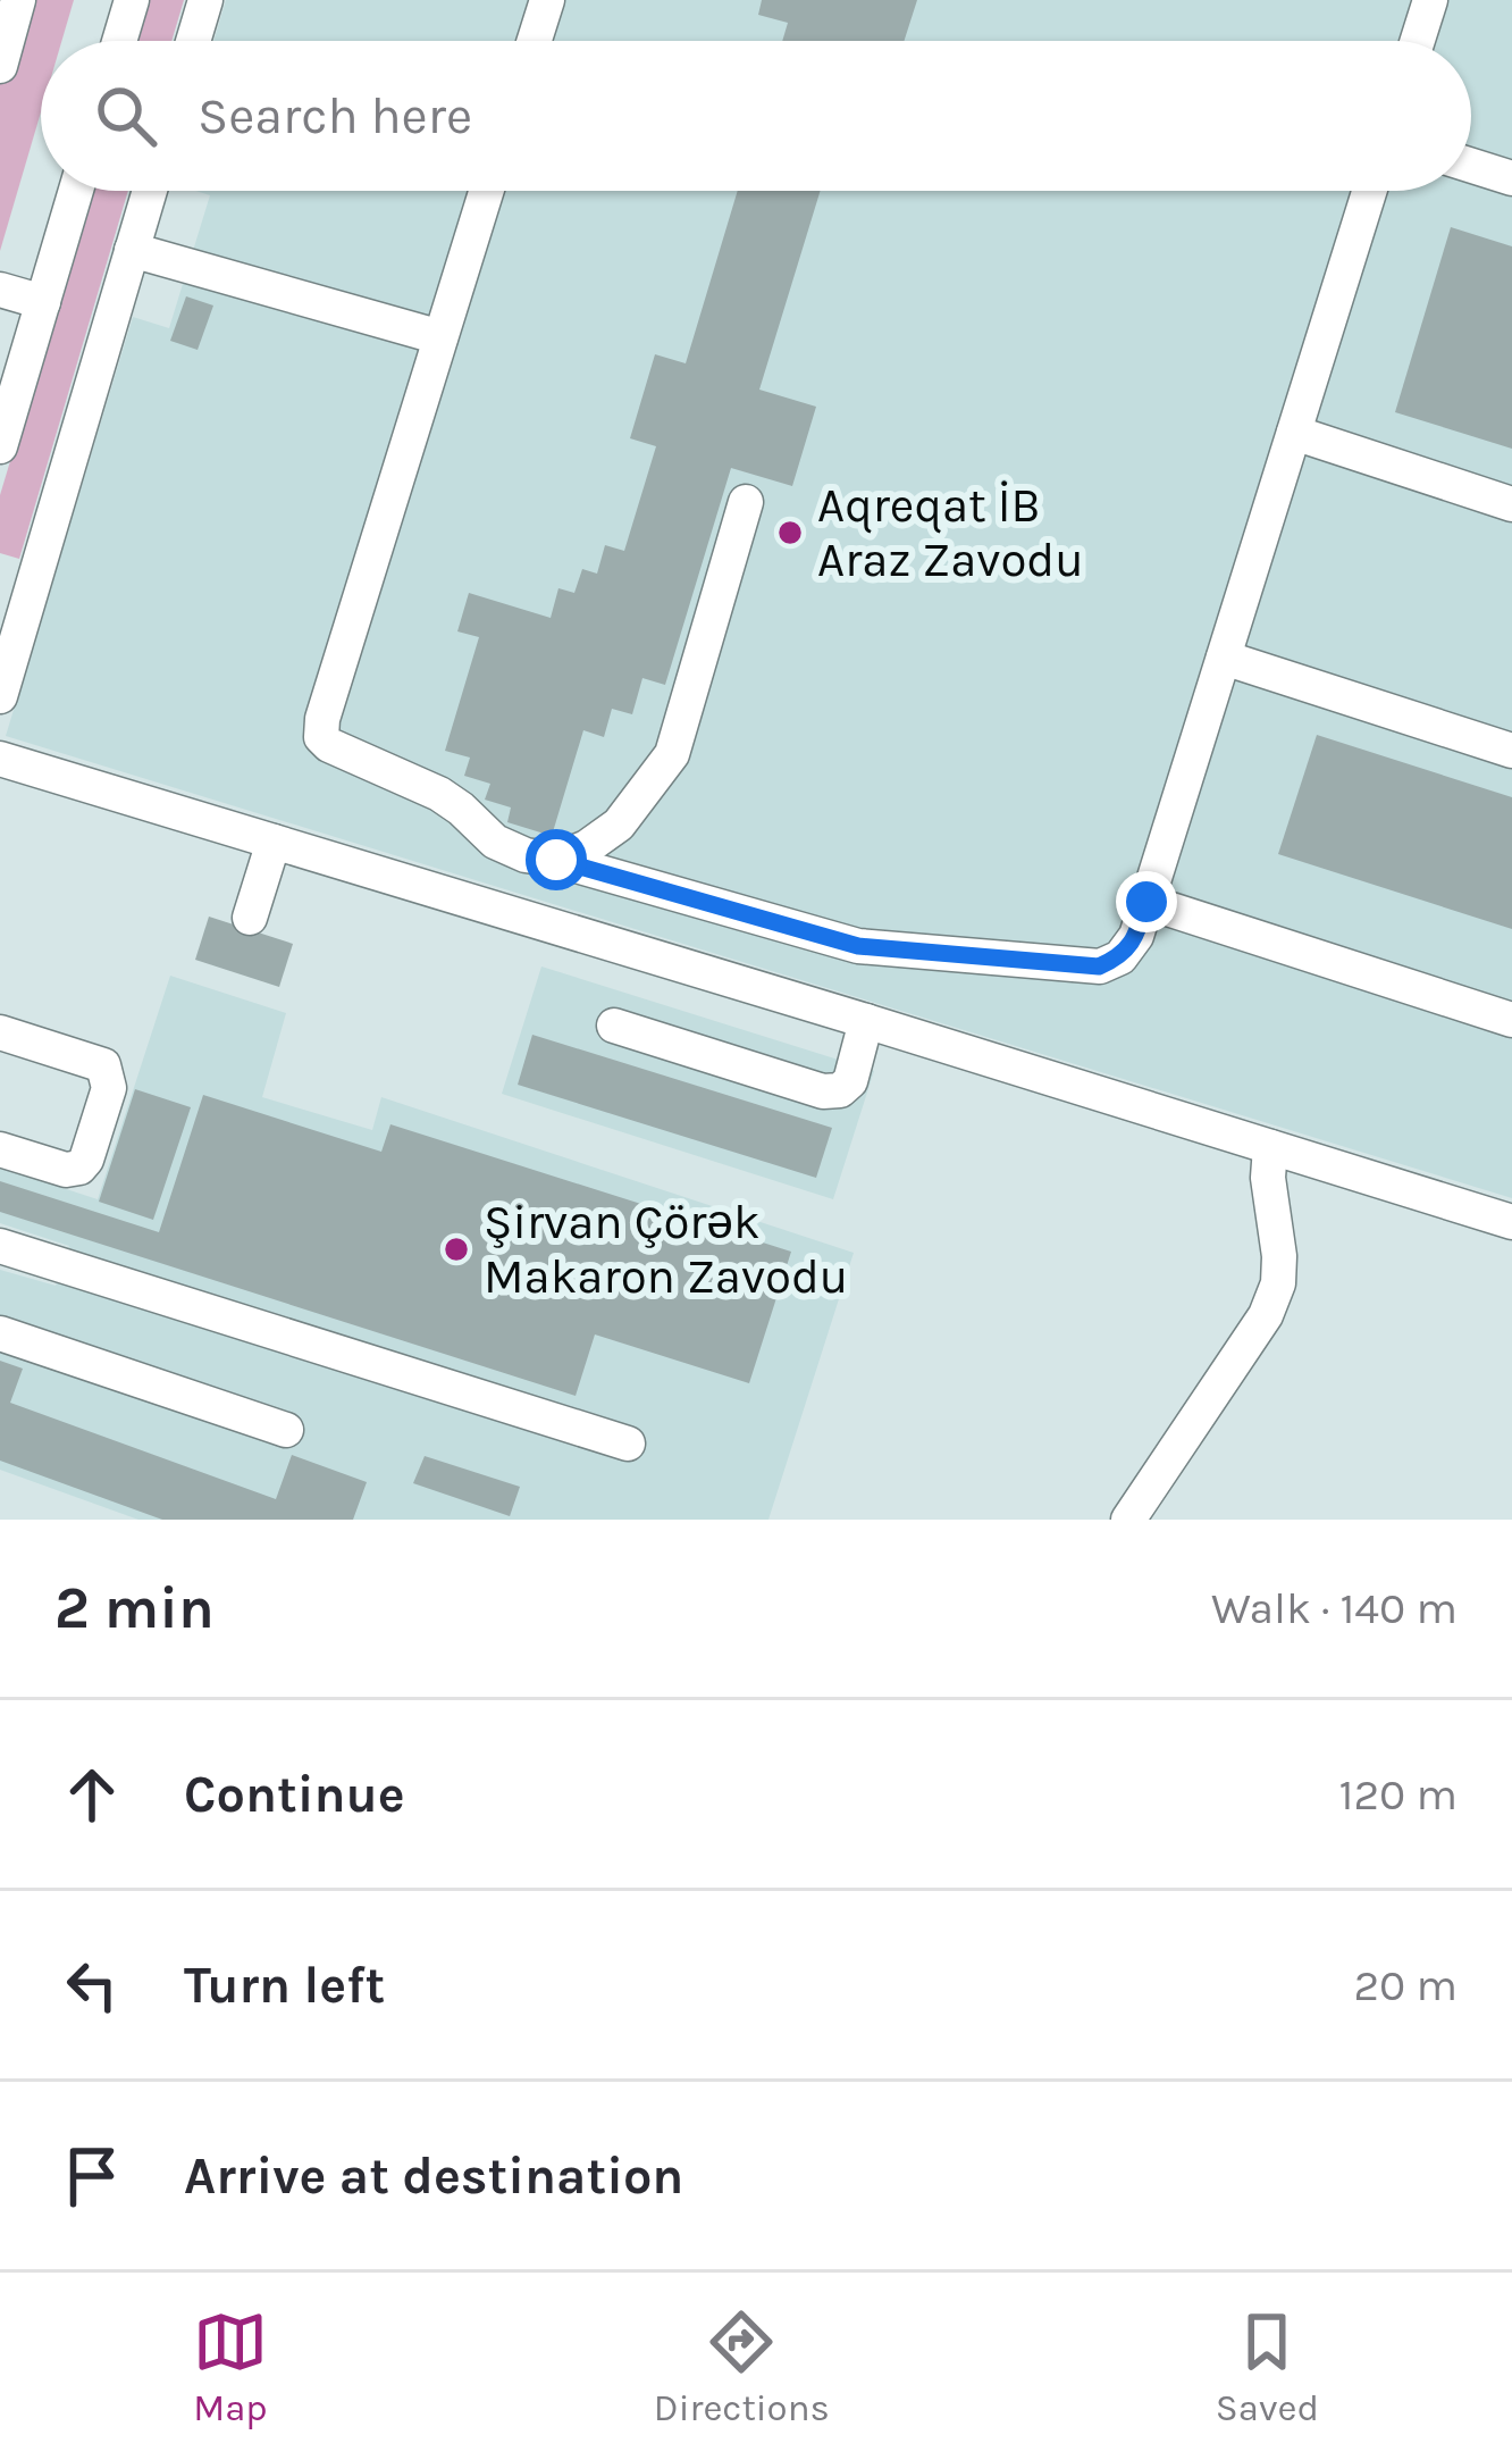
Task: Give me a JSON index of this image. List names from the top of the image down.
{
  "places": ["Aqreqat İB Araz Zavodu", "Şirvan Çörək Makaron Zavodu"],
  "page": {
    "search": "Search here",
    "heading": ["2 min", "Walk · 140 m"],
    "list": [
      ["Continue", "120 m"],
      ["Turn left", "20 m"],
      "Arrive at destination"
    ],
    "nav": ["Map", "Directions", "Saved"]
  }
}
